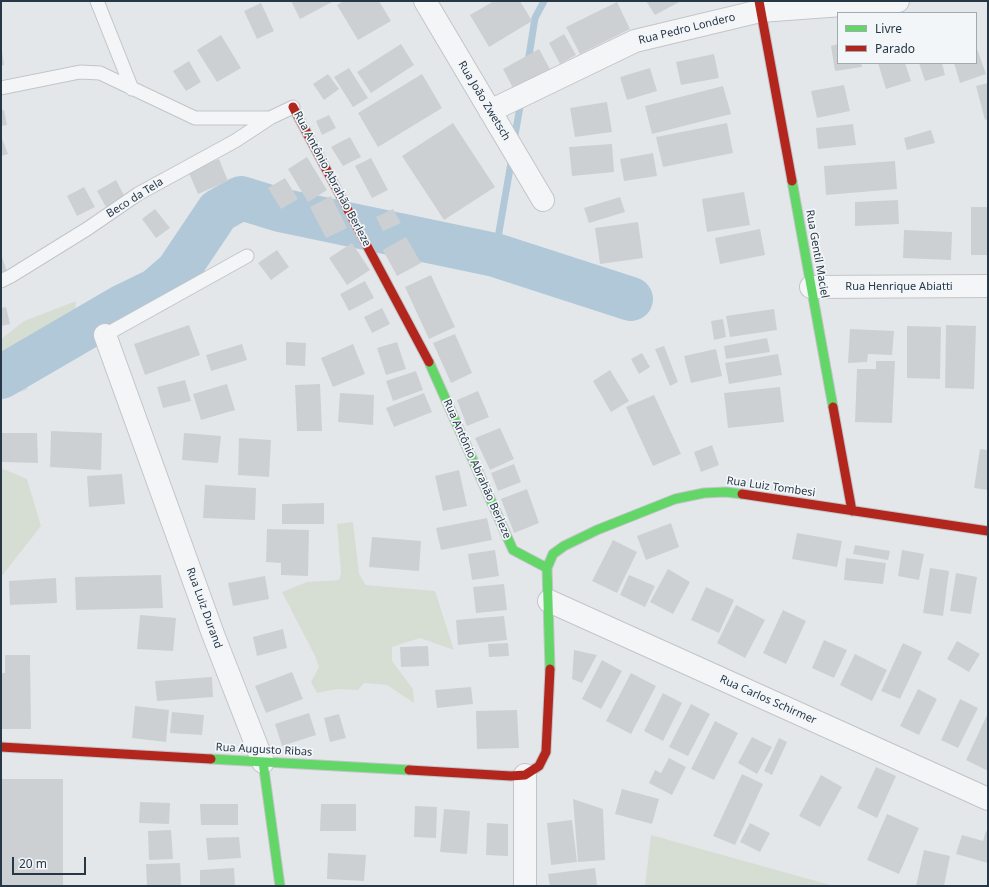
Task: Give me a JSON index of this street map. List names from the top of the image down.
{
  "streets": {
    "street": [
      "Rua Pedro Londero",
      "Rua João Zwetsch",
      "Rua Antônio Abrahão Berleze",
      "Rua Gentil Maciel",
      "Rua Henrique Abiatti",
      "Rua Luiz Tombesi",
      "Rua Luiz Durand",
      "Rua Carlos Schirmer",
      "Rua Augusto Ribas"
    ],
    "lane": ["Beco da Tela"]
  },
  "crossings": [
    ["Rua Pedro Londero", "Rua João Zwetsch"],
    ["Rua Pedro Londero", "Rua Gentil Maciel"],
    ["Rua Antônio Abrahão Berleze", "Beco da Tela"],
    ["Rua Antônio Abrahão Berleze", "Rua Luiz Tombesi"],
    ["Rua Gentil Maciel", "Rua Henrique Abiatti"],
    ["Rua Gentil Maciel", "Rua Luiz Tombesi"],
    ["Rua Luiz Durand", "Rua Augusto Ribas"]
  ],
  "legend": ["Livre", "Parado"],
  "scale_bar": "20 m"
}
